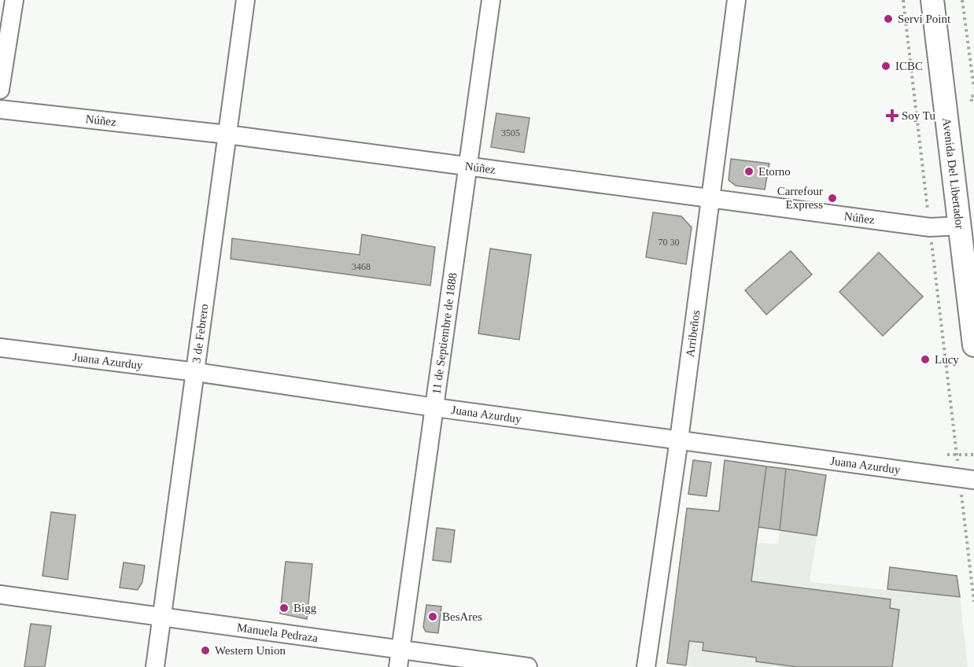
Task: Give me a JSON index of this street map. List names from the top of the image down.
{
  "streets": {
    "main road": ["Avenida Del Libertador"],
    "street": [
      "Núñez",
      "3 de Febrero",
      "11 de Septiembre de 1888",
      "Arribeños",
      "Juana Azurduy",
      "Manuela Pedraza"
    ]
  },
  "crossings": [
    ["Núñez", "Avenida Del Libertador"],
    ["Núñez", "3 de Febrero"],
    ["Núñez", "11 de Septiembre de 1888"],
    ["Núñez", "Arribeños"],
    ["3 de Febrero", "Juana Azurduy"],
    ["3 de Febrero", "Manuela Pedraza"],
    ["11 de Septiembre de 1888", "Juana Azurduy"],
    ["11 de Septiembre de 1888", "Manuela Pedraza"],
    ["Arribeños", "Juana Azurduy"]
  ],
  "places": {
    "other": [
      "Servi Point",
      "ICBC",
      "Etorno",
      "Carrefour Express",
      "Lucy",
      "Bigg",
      "BesAres",
      "Western Union"
    ],
    "health": ["Soy Tu"]
  },
  "house_numbers": ["3505", "70 30", "3468"]
}
